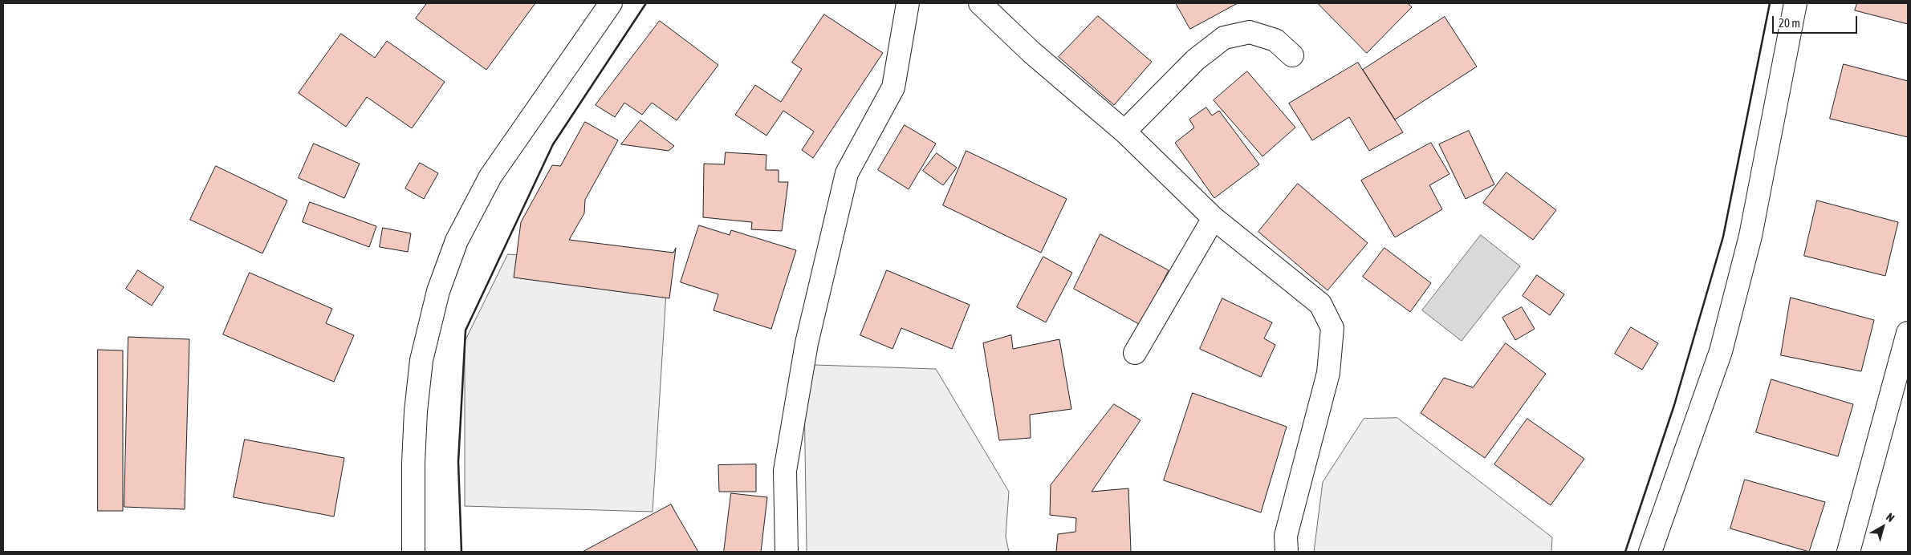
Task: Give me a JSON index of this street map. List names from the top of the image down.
{
  "scale_bar": "20 m",
  "north": "top right"
}
